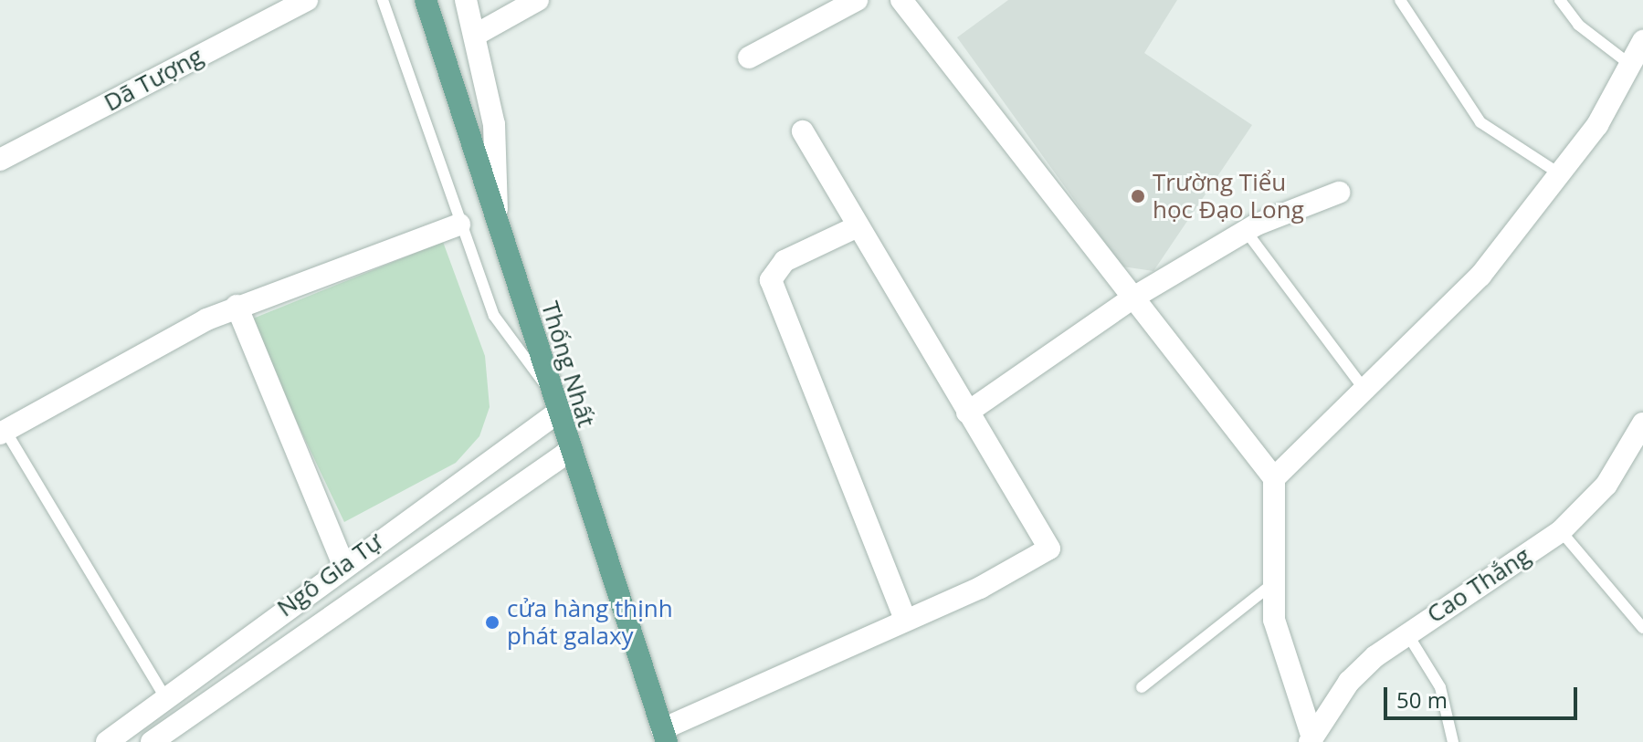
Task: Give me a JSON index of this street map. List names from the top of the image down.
{
  "streets": {
    "main road": ["Thống Nhất"],
    "street": ["Dã Tượng", "Ngô Gia Tự", "Cao Thắng"]
  },
  "crossings": [
    ["Thống Nhất", "Ngô Gia Tự"]
  ],
  "places": ["Trường Tiểu học Đạo Long", "cửa hàng thịnh phát galaxy"],
  "scale_bar": "50 m"
}
